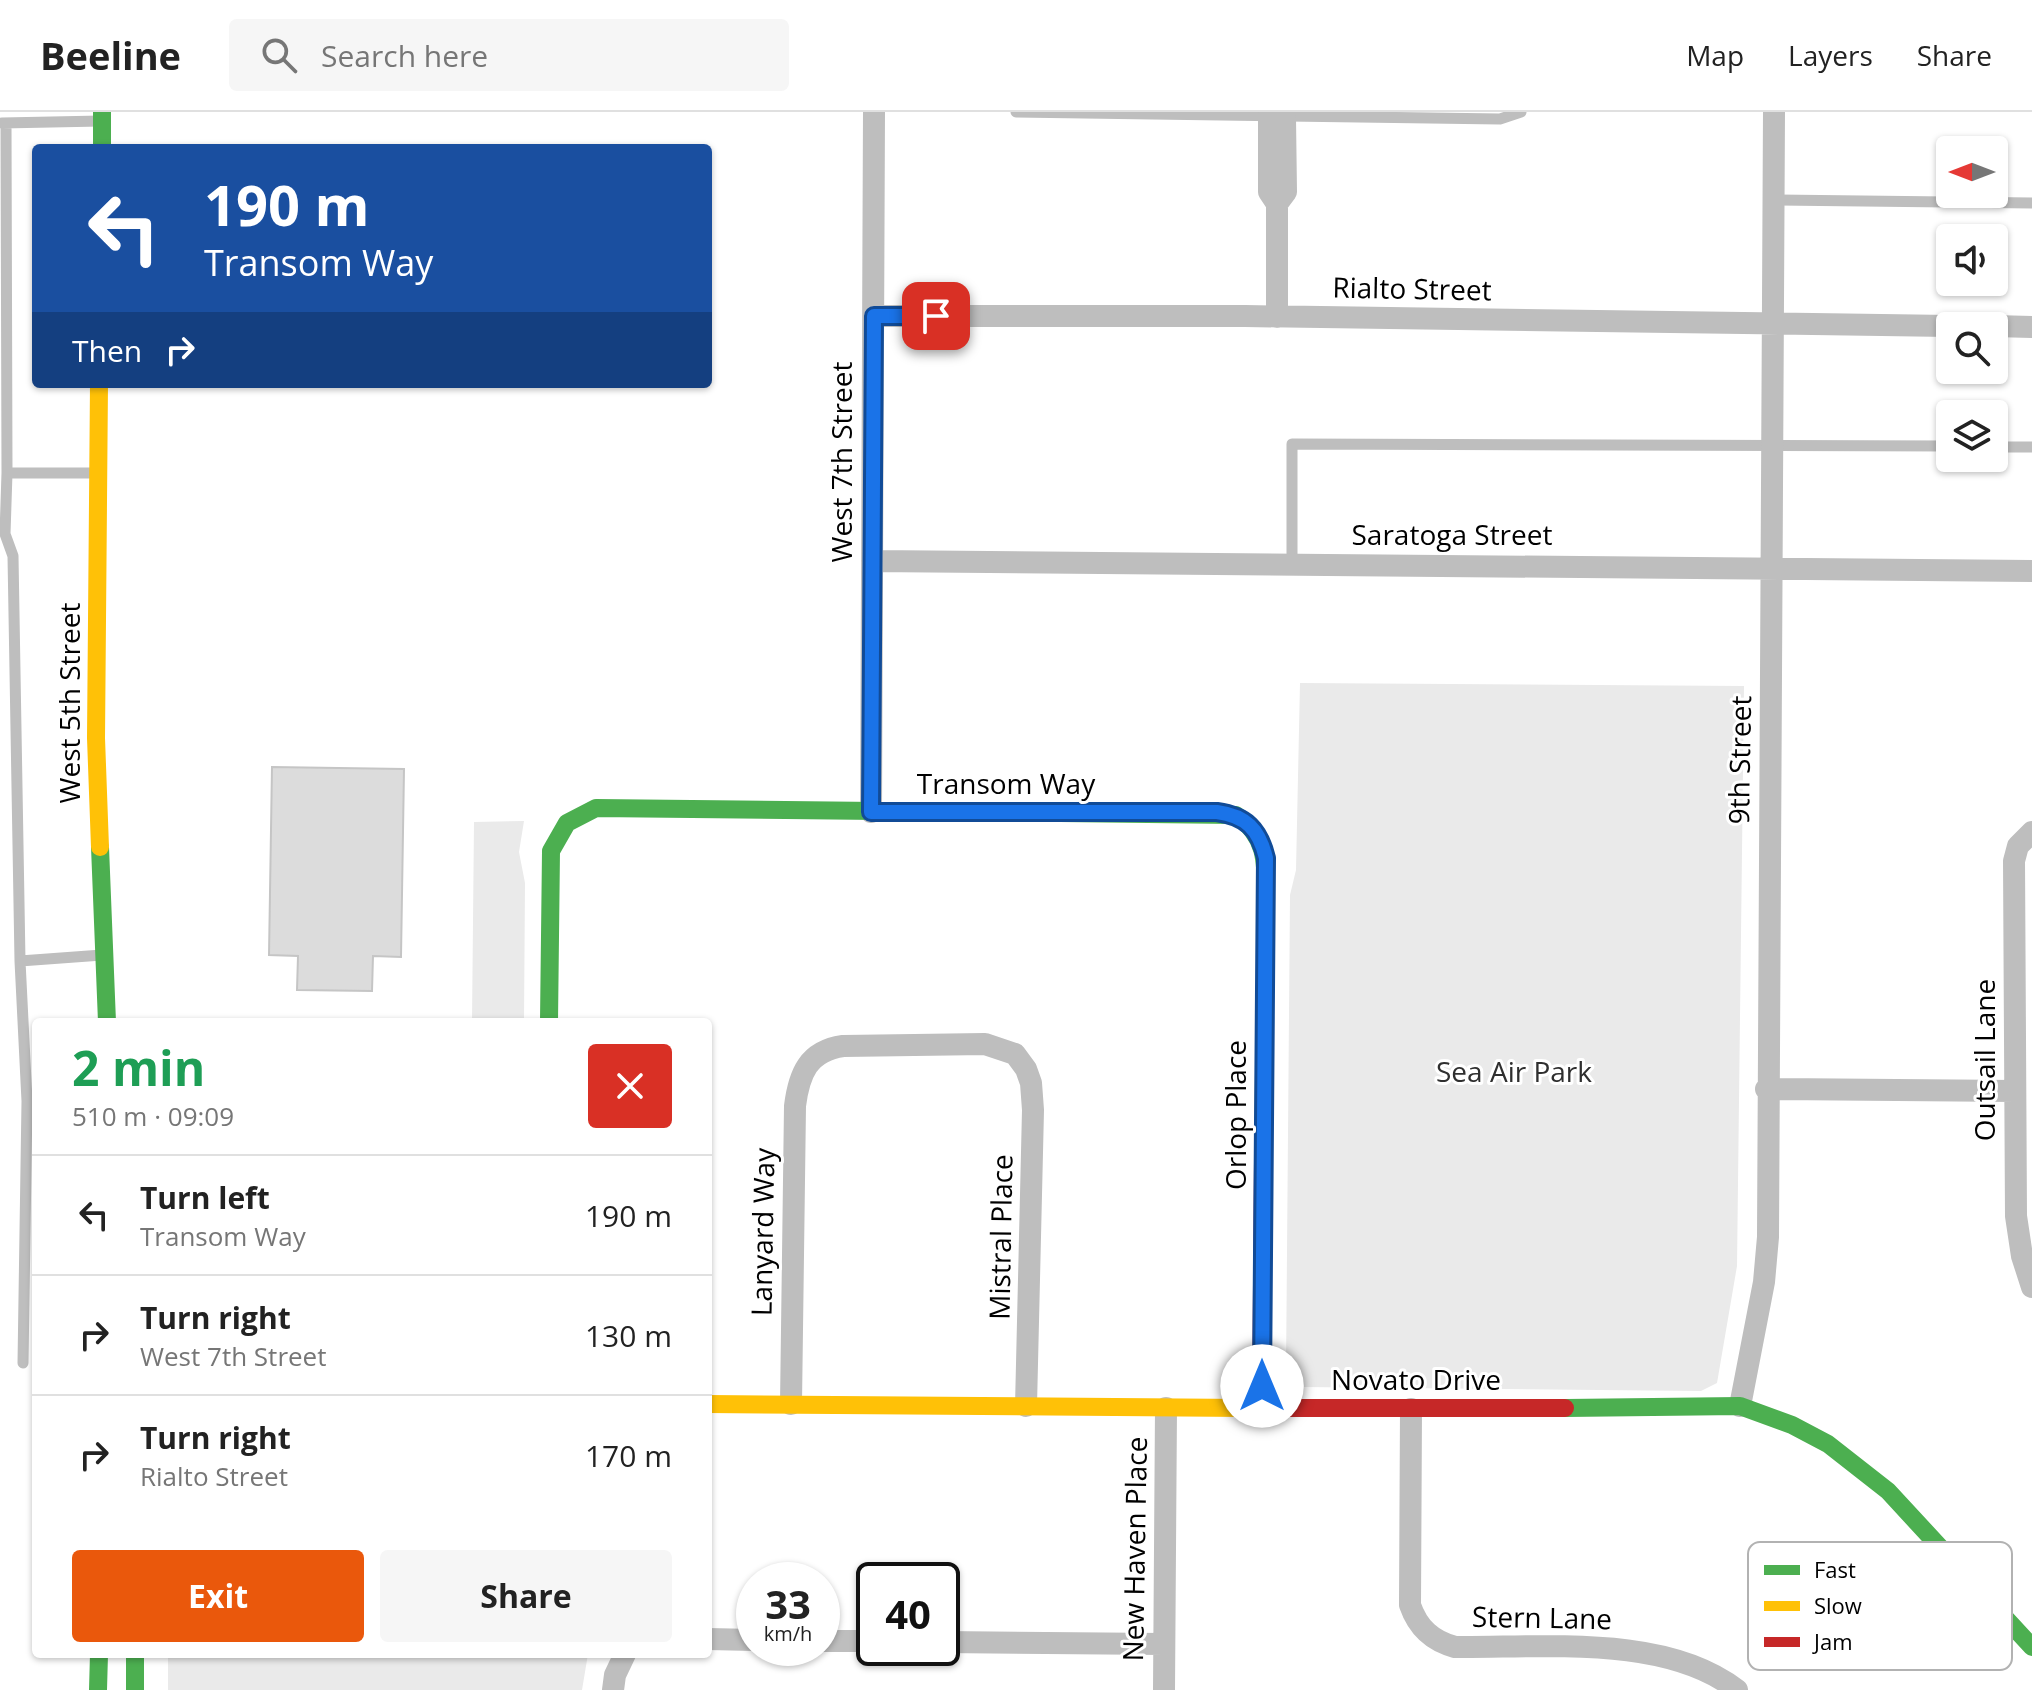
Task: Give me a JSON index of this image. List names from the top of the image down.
{
  "streets": {
    "street": [
      "Rialto Street",
      "West 7th Street",
      "Saratoga Street",
      "West 5th Street",
      "9th Street",
      "Transom Way",
      "Outsail Lane",
      "Orlop Place",
      "Lanyard Way",
      "Mistral Place",
      "Novato Drive",
      "New Haven Place",
      "Stern Lane"
    ]
  },
  "crossings": [
    ["Rialto Street", "West 7th Street"],
    ["Rialto Street", "9th Street"],
    ["West 7th Street", "Saratoga Street"],
    ["West 7th Street", "Transom Way"],
    ["Saratoga Street", "9th Street"],
    ["9th Street", "Novato Drive"],
    ["Transom Way", "Orlop Place"],
    ["Orlop Place", "Novato Drive"],
    ["Lanyard Way", "Mistral Place"],
    ["Lanyard Way", "Novato Drive"],
    ["Mistral Place", "Novato Drive"],
    ["Novato Drive", "New Haven Place"],
    ["Novato Drive", "Stern Lane"]
  ],
  "parks": ["Sea Air Park"],
  "legend": ["Fast", "Slow", "Jam"],
  "north": "left",
  "page": {
    "header": "Beeline",
    "search": "Search here",
    "nav": ["Map", "Layers", "Share"],
    "turn": ["190 m", "Transom Way"],
    "then": "Then",
    "heading": ["2 min", "510 m · 09:09"],
    "list": [
      {
        "name": "Turn left",
        "note": "Transom Way",
        "value": "190 m"
      },
      {
        "name": "Turn right",
        "note": "West 7th Street",
        "value": "130 m"
      },
      {
        "name": "Turn right",
        "note": "Rialto Street",
        "value": "170 m"
      }
    ],
    "buttons": ["Exit", "Share"],
    "speed": "33 km/h",
    "limit": "40"
  }
}
